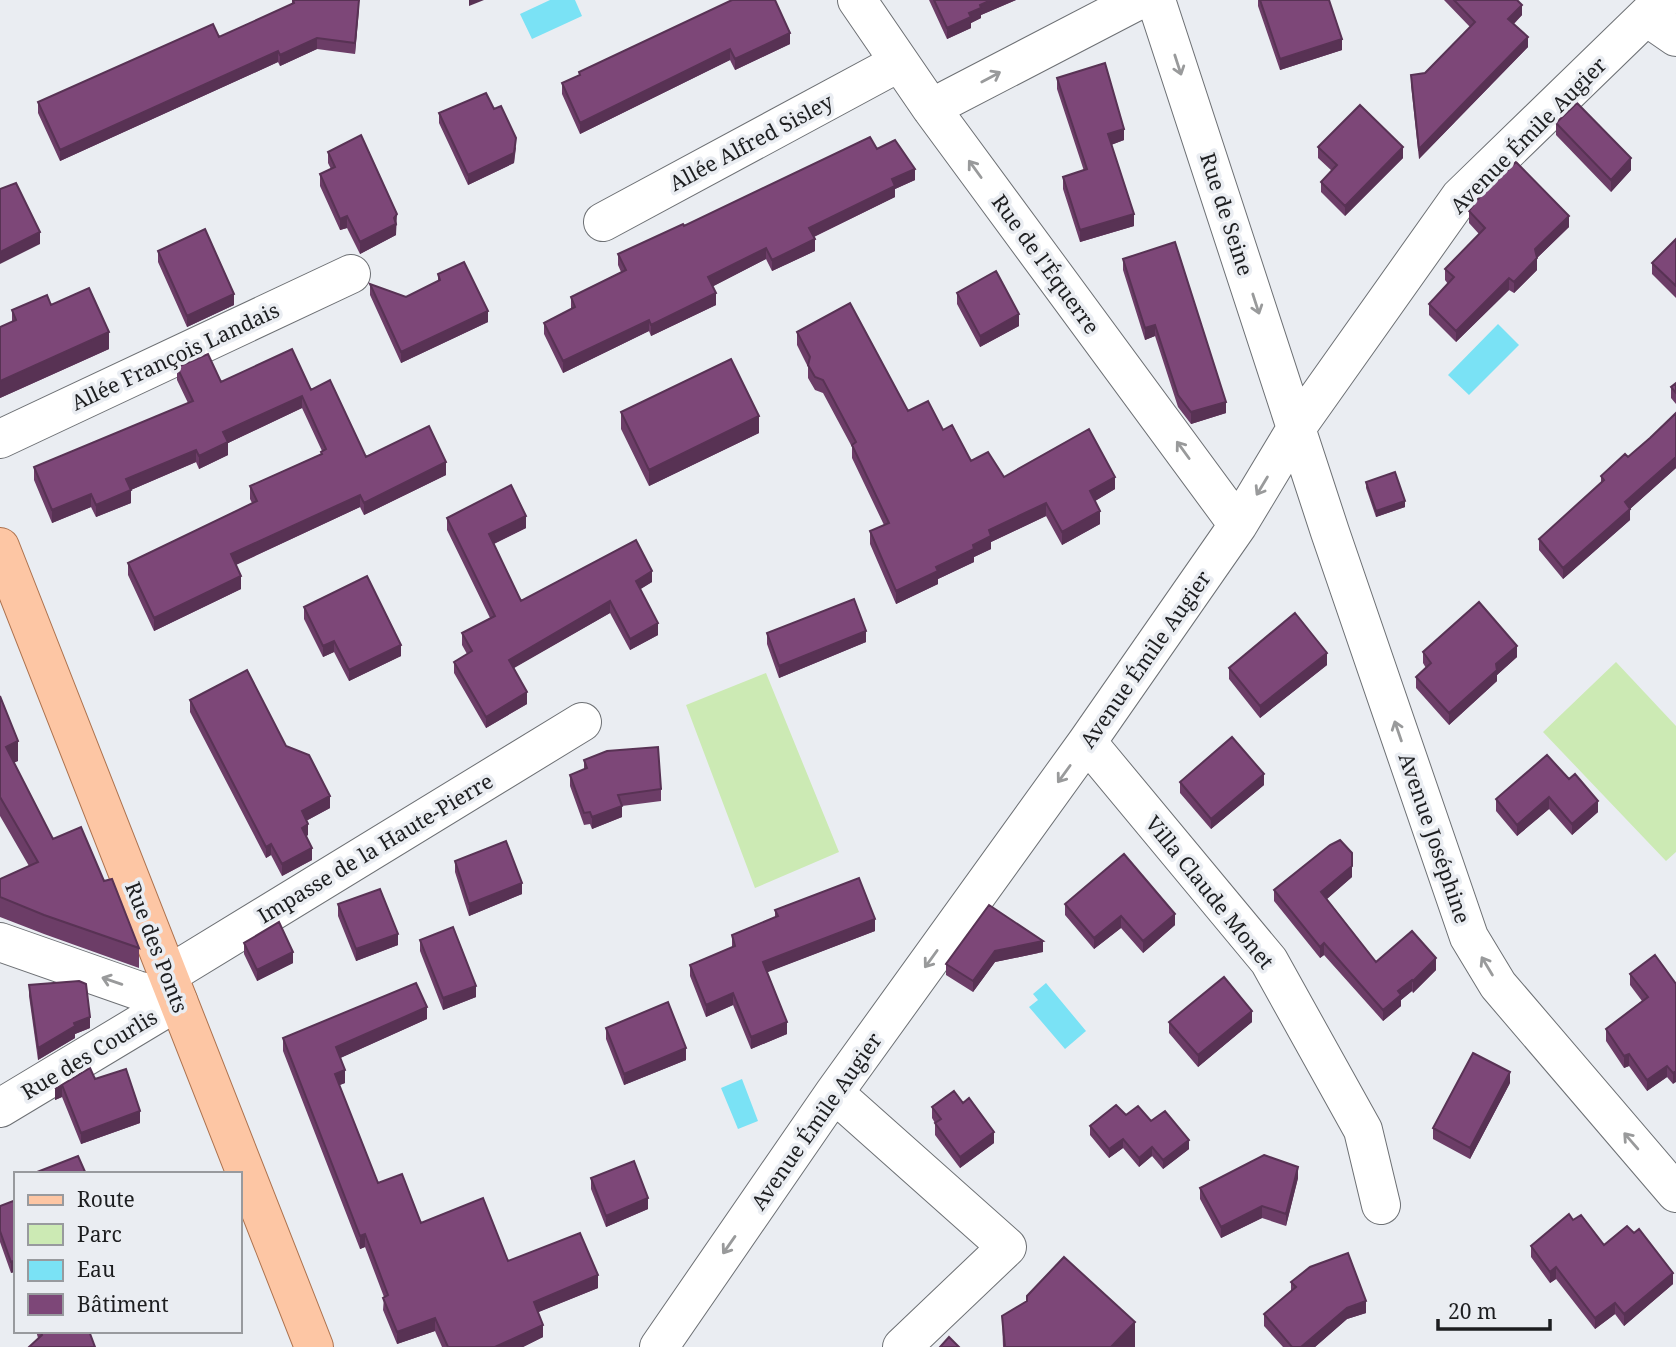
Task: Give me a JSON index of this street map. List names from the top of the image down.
{
  "streets": {
    "main road": ["Rue des Ponts"],
    "street": [
      "Avenue Émile Augier",
      "Allée Alfred Sisley",
      "Rue de Seine",
      "Rue de l'Équerre",
      "Allée François Landais",
      "Avenue Joséphine",
      "Impasse de la Haute-Pierre",
      "Villa Claude Monet",
      "Rue des Courlis"
    ]
  },
  "crossings": [
    ["Avenue Émile Augier", "Rue de Seine"],
    ["Avenue Émile Augier", "Rue de l'Équerre"],
    ["Avenue Émile Augier", "Avenue Joséphine"],
    ["Avenue Émile Augier", "Villa Claude Monet"],
    ["Allée Alfred Sisley", "Rue de l'Équerre"],
    ["Rue de Seine", "Avenue Joséphine"],
    ["Impasse de la Haute-Pierre", "Rue des Ponts"],
    ["Impasse de la Haute-Pierre", "Rue des Courlis"],
    ["Rue des Ponts", "Rue des Courlis"]
  ],
  "one_way": [
    "Avenue Émile Augier",
    "Rue de Seine",
    "Rue de l'Équerre",
    "Avenue Joséphine"
  ],
  "legend": [
    "Route",
    "Parc",
    "Eau",
    "Bâtiment"
  ],
  "scale_bar": "20 m"
}
